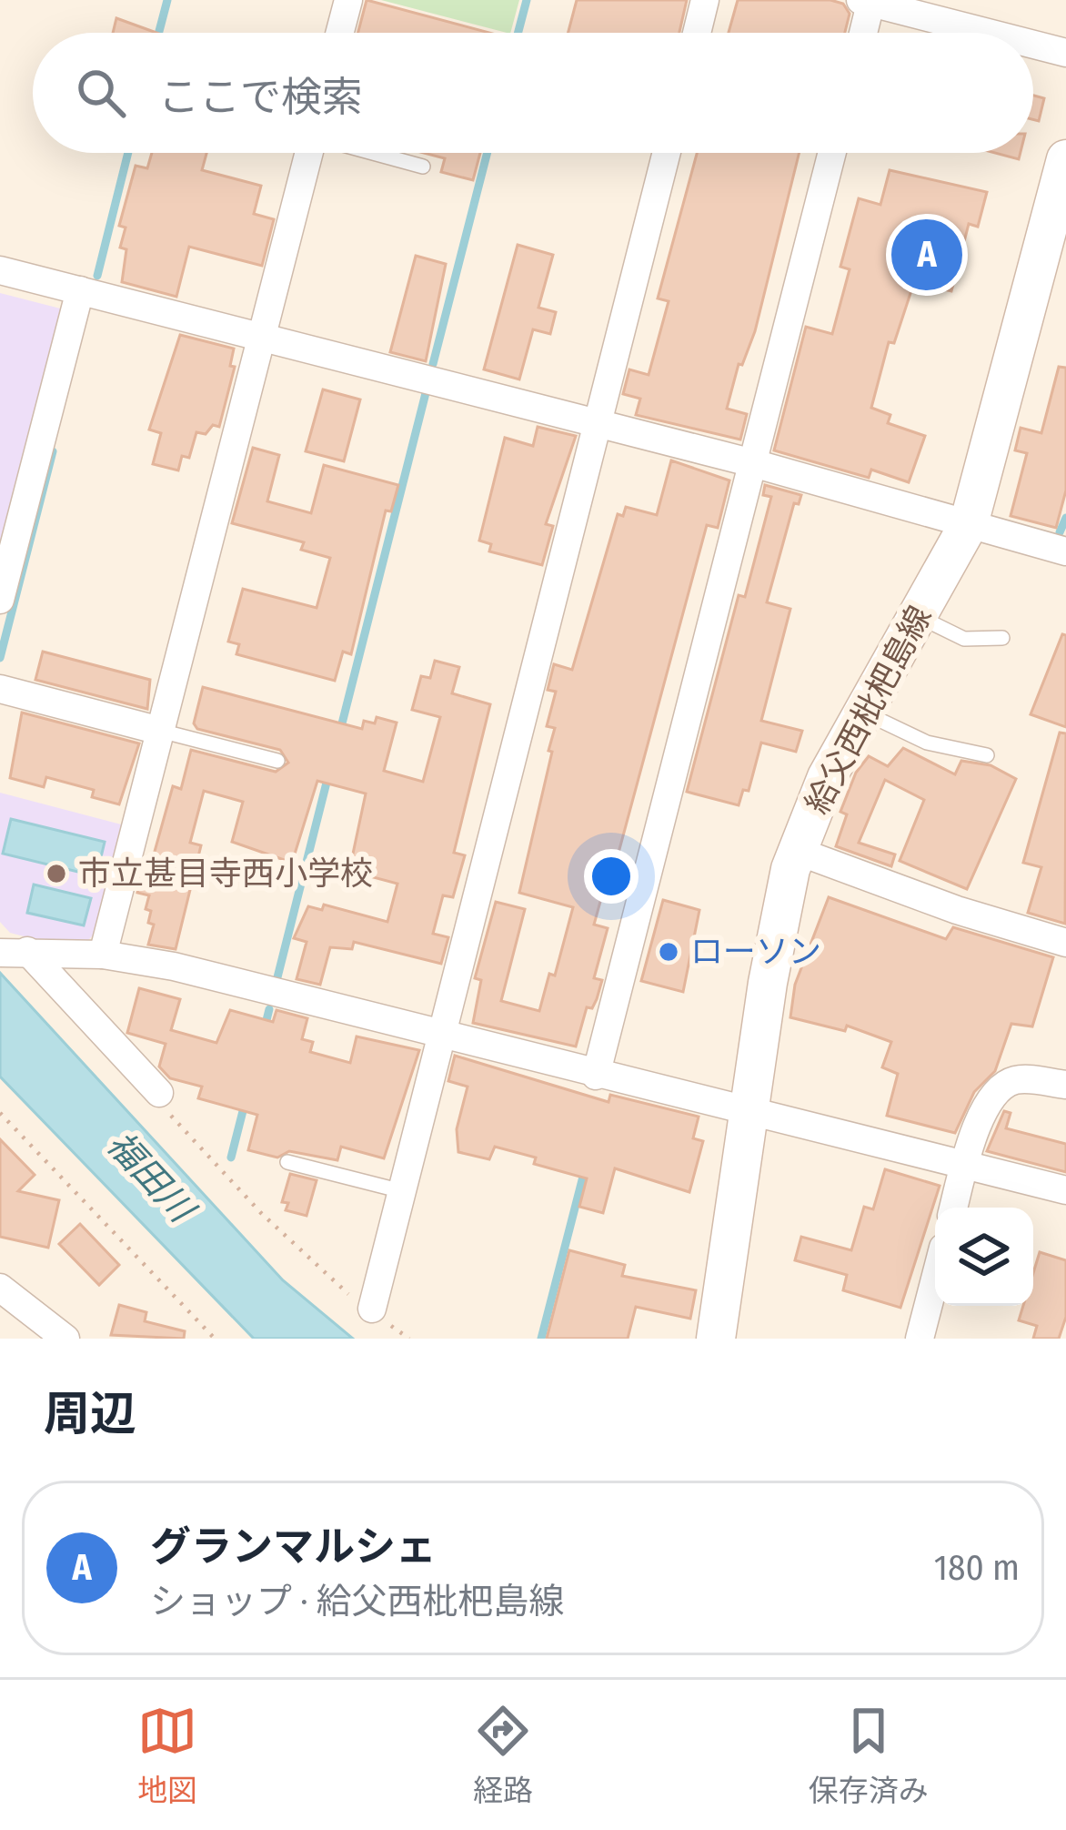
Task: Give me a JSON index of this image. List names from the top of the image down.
{
  "streets": {
    "main road": ["給父西枇杷島線"]
  },
  "water": ["福田川"],
  "places": ["市立甚目寺西小学校", "ローソン"],
  "page": {
    "search": "ここで検索",
    "pins": "A",
    "heading": "周辺",
    "list": [
      {
        "mark": "A",
        "name": "グランマルシェ",
        "note": "ショップ · 給父西枇杷島線",
        "value": "180 m"
      }
    ],
    "nav": ["地図", "経路", "保存済み"]
  }
}
